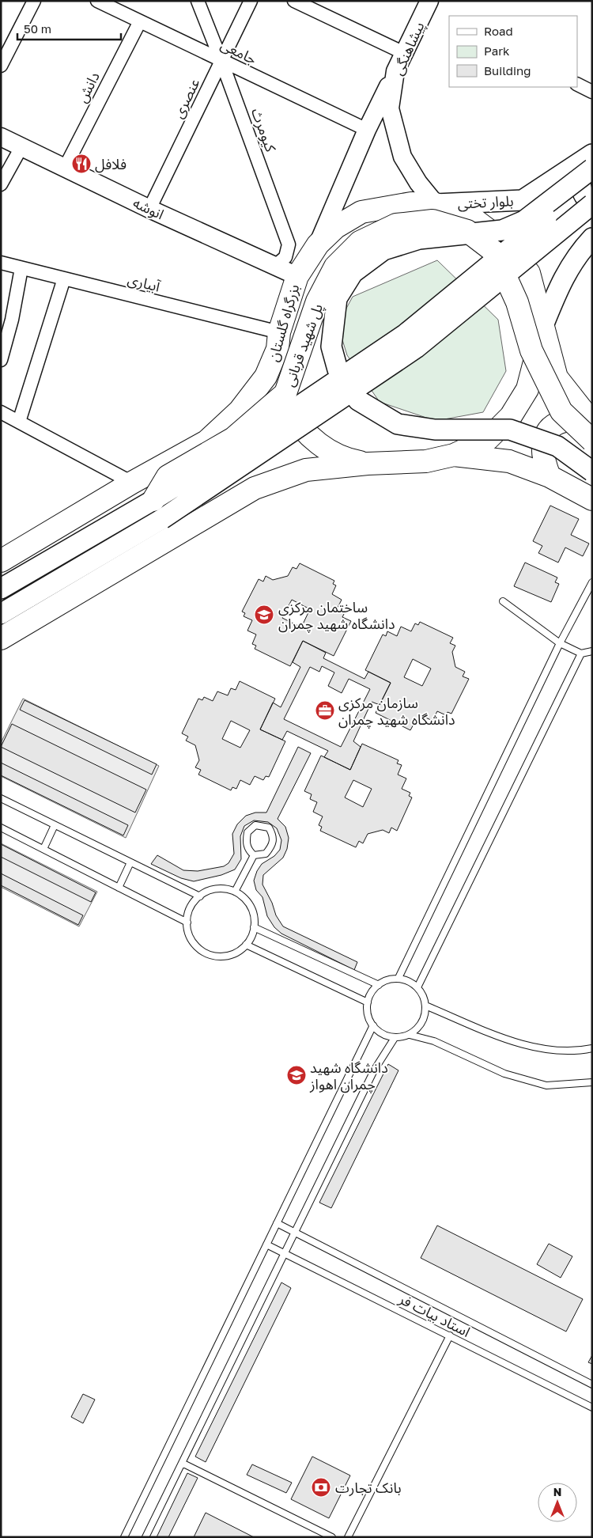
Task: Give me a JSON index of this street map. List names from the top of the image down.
{
  "streets": {
    "highway": ["بزرگراه گلستان", "پل شهید قربانی"],
    "main road": ["بلوار تختی"],
    "street": [
      "پیشاهنگی",
      "جامعی",
      "دانش",
      "عنصری",
      "کیومرث",
      "انوشه",
      "آبیاری"
    ],
    "lane": ["استاد بیات فر"]
  },
  "crossings": [
    ["پیشاهنگی", "بلوار تختی"],
    ["پیشاهنگی", "بزرگراه گلستان"],
    ["جامعی", "دانش"],
    ["جامعی", "عنصری"],
    ["جامعی", "کیومرث"],
    ["دانش", "انوشه"],
    ["عنصری", "کیومرث"],
    ["عنصری", "انوشه"],
    ["کیومرث", "انوشه"],
    ["بلوار تختی", "بزرگراه گلستان"],
    ["بلوار تختی", "پل شهید قربانی"],
    ["انوشه", "بزرگراه گلستان"],
    ["آبیاری", "بزرگراه گلستان"],
    ["بزرگراه گلستان", "پل شهید قربانی"]
  ],
  "places": {
    "restaurant": ["فلافل"],
    "school or university": ["ساختمان مرکزی دانشگاه شهید چمران", "دانشگاه شهید چمران اهواز"],
    "office": ["سازمان مرکزی دانشگاه شهید چمران"],
    "bank": ["بانک تجارت"]
  },
  "legend": ["Road", "Park", "Building"],
  "scale_bar": "50 m",
  "north": "top"
}
